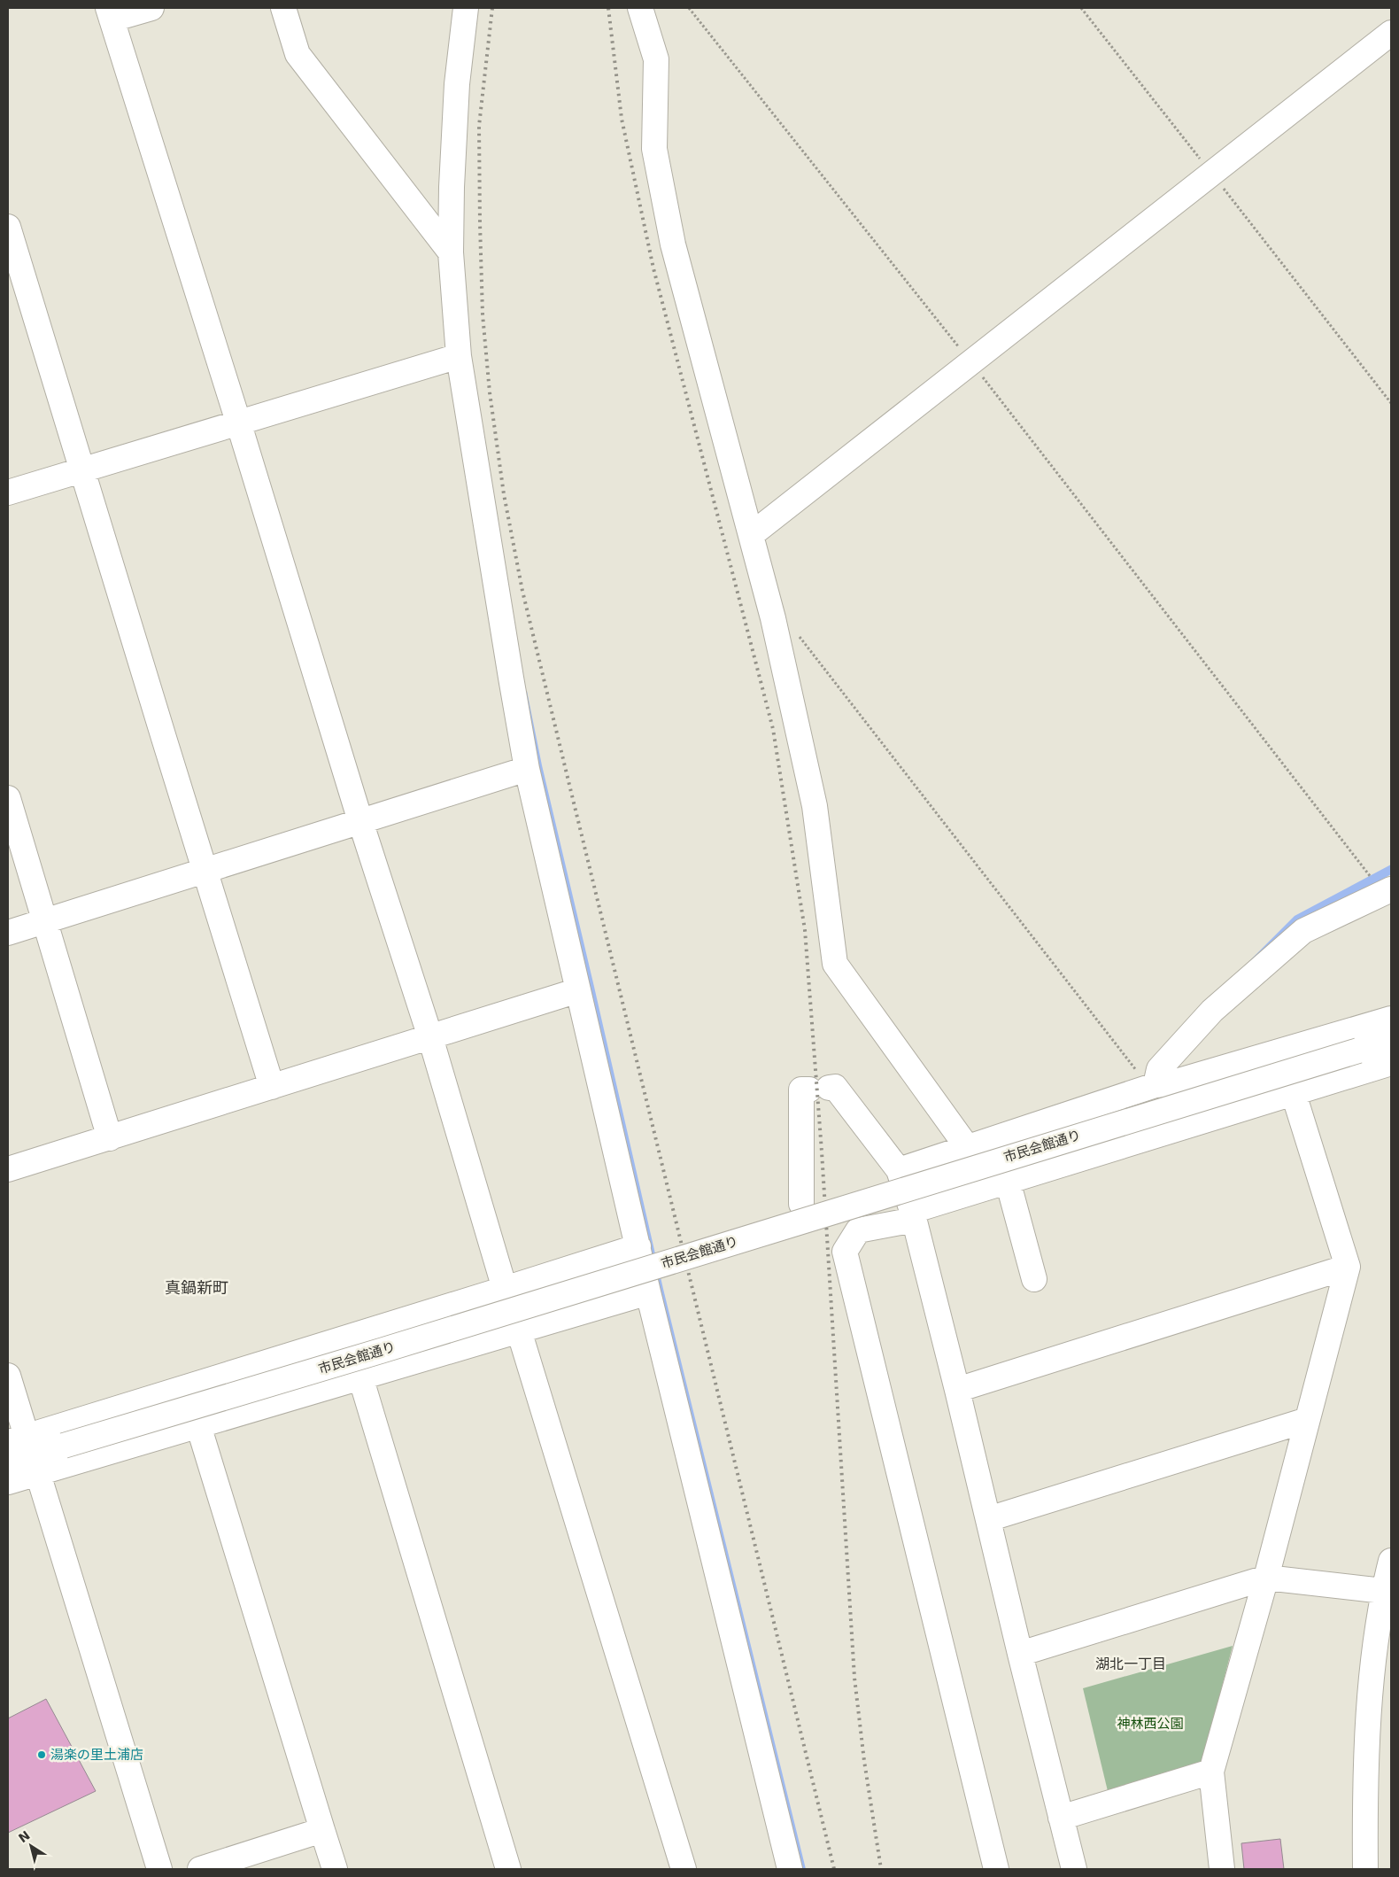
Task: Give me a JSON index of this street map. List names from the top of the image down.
{
  "streets": {
    "street": ["市民会館通り"]
  },
  "districts": ["真鍋新町", "湖北一丁目"],
  "parks": ["神林西公園"],
  "places": ["湯楽の里土浦店"],
  "north": "top left"
}
